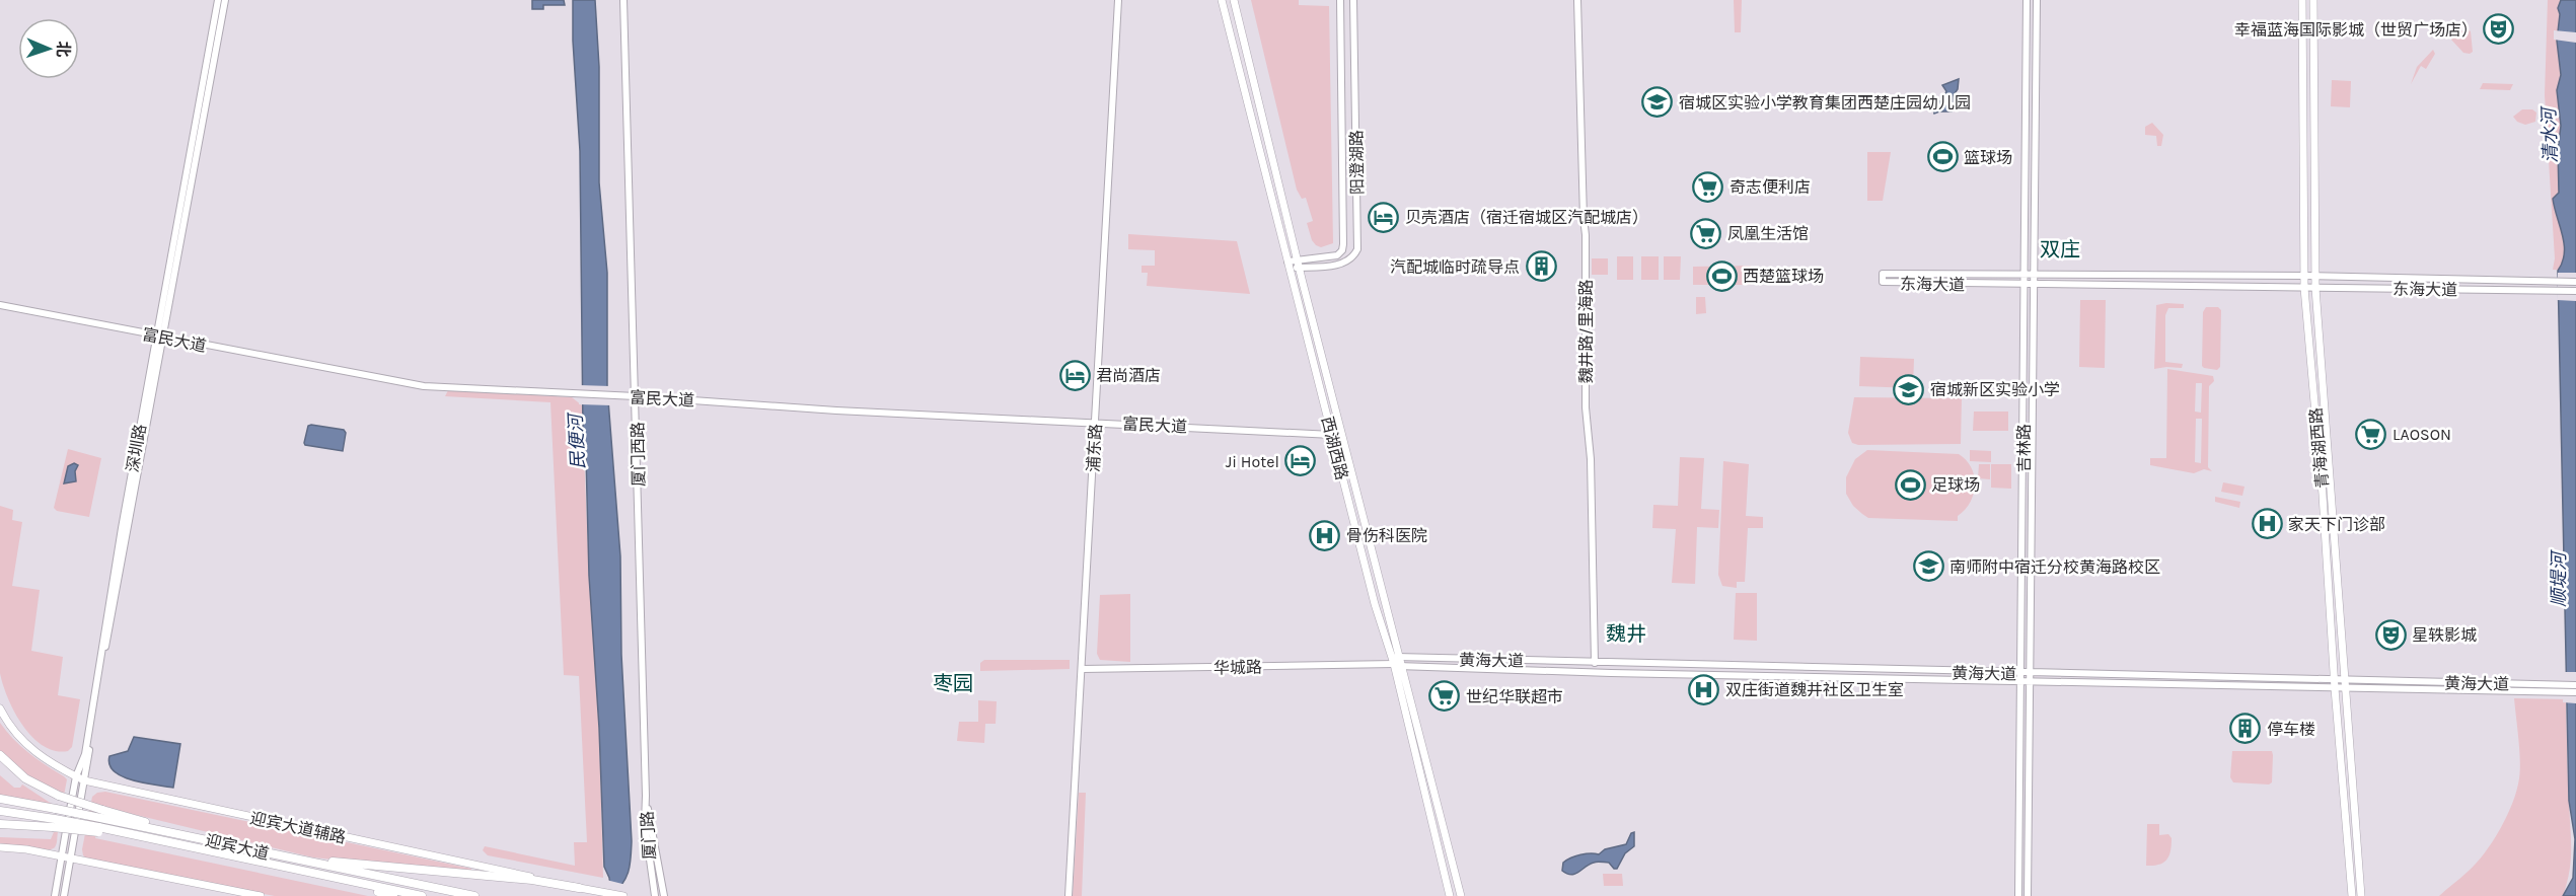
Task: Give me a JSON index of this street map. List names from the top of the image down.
{
  "streets": {
    "highway": ["迎宾大道"],
    "main road": ["西湖西路", "青海湖西路", "迎宾大道辅路"],
    "street": [
      "阳澄湖路",
      "东海大道",
      "魏井路/里海路",
      "富民大道",
      "深圳路",
      "浦东路",
      "吉林路",
      "厦门西路",
      "黄海大道",
      "华城路",
      "厦门路"
    ]
  },
  "crossings": [
    ["阳澄湖路", "西湖西路"],
    ["东海大道", "吉林路"],
    ["东海大道", "青海湖西路"],
    ["魏井路/里海路", "黄海大道"],
    ["富民大道", "深圳路"],
    ["富民大道", "浦东路"],
    ["富民大道", "西湖西路"],
    ["富民大道", "厦门西路"],
    ["深圳路", "迎宾大道辅路"],
    ["浦东路", "华城路"],
    ["西湖西路", "黄海大道"],
    ["西湖西路", "华城路"],
    ["吉林路", "黄海大道"],
    ["青海湖西路", "黄海大道"],
    ["厦门西路", "厦门路"],
    ["黄海大道", "华城路"]
  ],
  "districts": ["双庄", "魏井", "枣园"],
  "water": ["清水河", "民便河", "顺堤河"],
  "places": {
    "theatre": ["幸福蓝海国际影城（世贸广场店）", "星轶影城"],
    "school or university": ["宿城区实验小学教育集团西楚庄园幼儿园", "宿城新区实验小学", "南师附中宿迁分校黄海路校区"],
    "sports": ["篮球场", "西楚篮球场", "足球场"],
    "supermarket": [
      "奇志便利店",
      "凤凰生活馆",
      "LAOSON",
      "世纪华联超市"
    ],
    "hotel": ["贝壳酒店（宿迁宿城区汽配城店）", "君尚酒店", "Ji Hotel"],
    "building": ["汽配城临时疏导点", "停车楼"],
    "hospital": ["家天下门诊部", "骨伤科医院", "双庄街道魏井社区卫生室"]
  },
  "north": "right"
}
